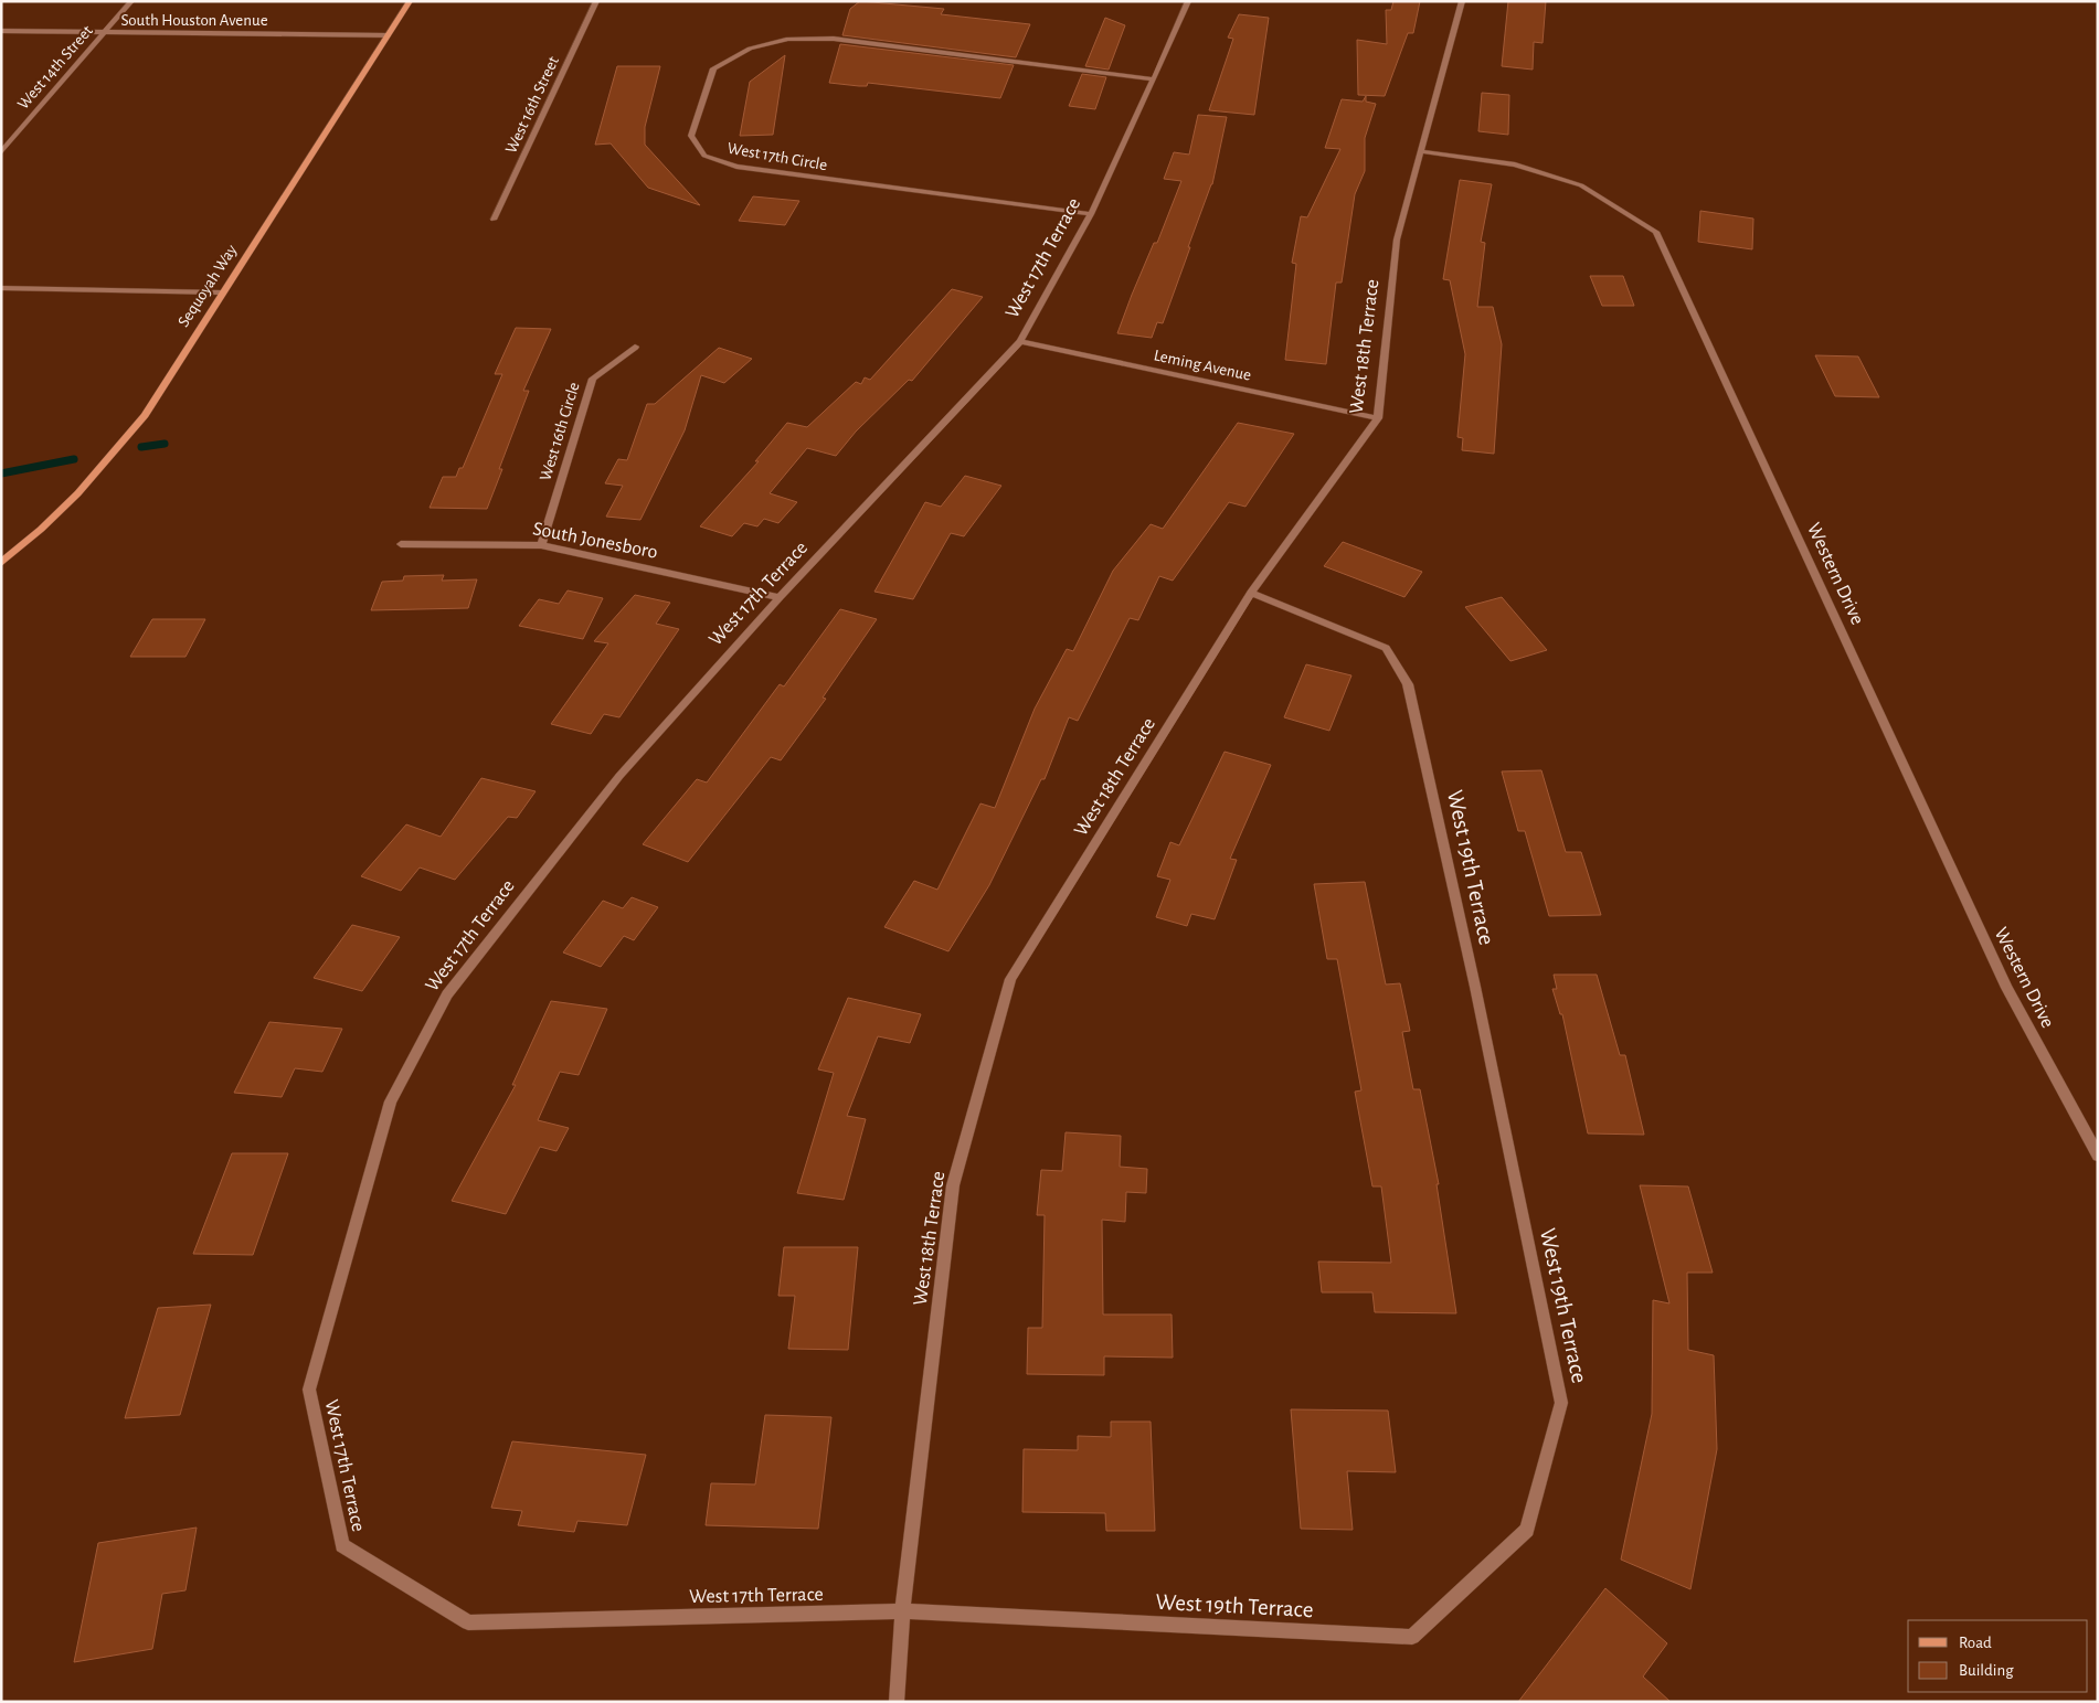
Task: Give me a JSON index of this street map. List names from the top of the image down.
{
  "streets": {
    "street": [
      "South Houston Avenue",
      "West 14th Street",
      "West 16th Street",
      "West 17th Circle",
      "West 17th Terrace",
      "Sequoyah Way",
      "West 18th Terrace",
      "Leming Avenue",
      "West 16th Circle",
      "South Jonesboro",
      "Western Drive",
      "West 19th Terrace"
    ]
  },
  "crossings": [
    ["South Houston Avenue", "West 14th Street"],
    ["South Houston Avenue", "Sequoyah Way"],
    ["West 17th Circle", "West 17th Terrace"],
    ["West 17th Terrace", "West 18th Terrace"],
    ["West 17th Terrace", "Leming Avenue"],
    ["West 17th Terrace", "South Jonesboro"],
    ["West 17th Terrace", "West 19th Terrace"],
    ["West 18th Terrace", "Leming Avenue"],
    ["West 18th Terrace", "Western Drive"],
    ["West 18th Terrace", "West 19th Terrace"],
    ["West 16th Circle", "South Jonesboro"]
  ],
  "legend": ["Road", "Building"]
}
